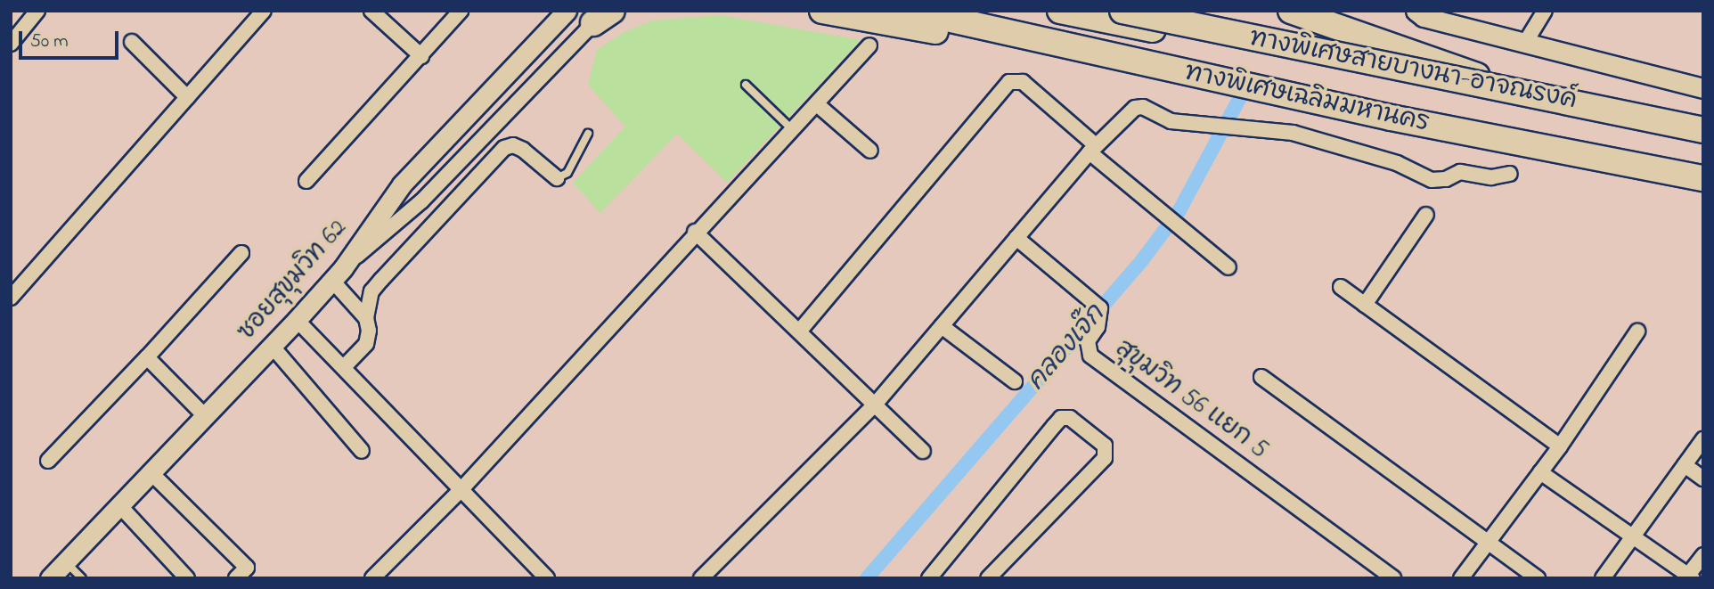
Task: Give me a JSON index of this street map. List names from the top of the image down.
{
  "streets": {
    "highway": ["ทางพิเศษสายบางนา-อาจณรงค์", "ทางพิเศษเฉลิมมหานคร"],
    "street": ["ซอยสุขุมวิท 62", "สุขุมวิท 56 แยก 5"]
  },
  "water": ["คลองเจ๊ก"],
  "scale_bar": "50 m"
}
